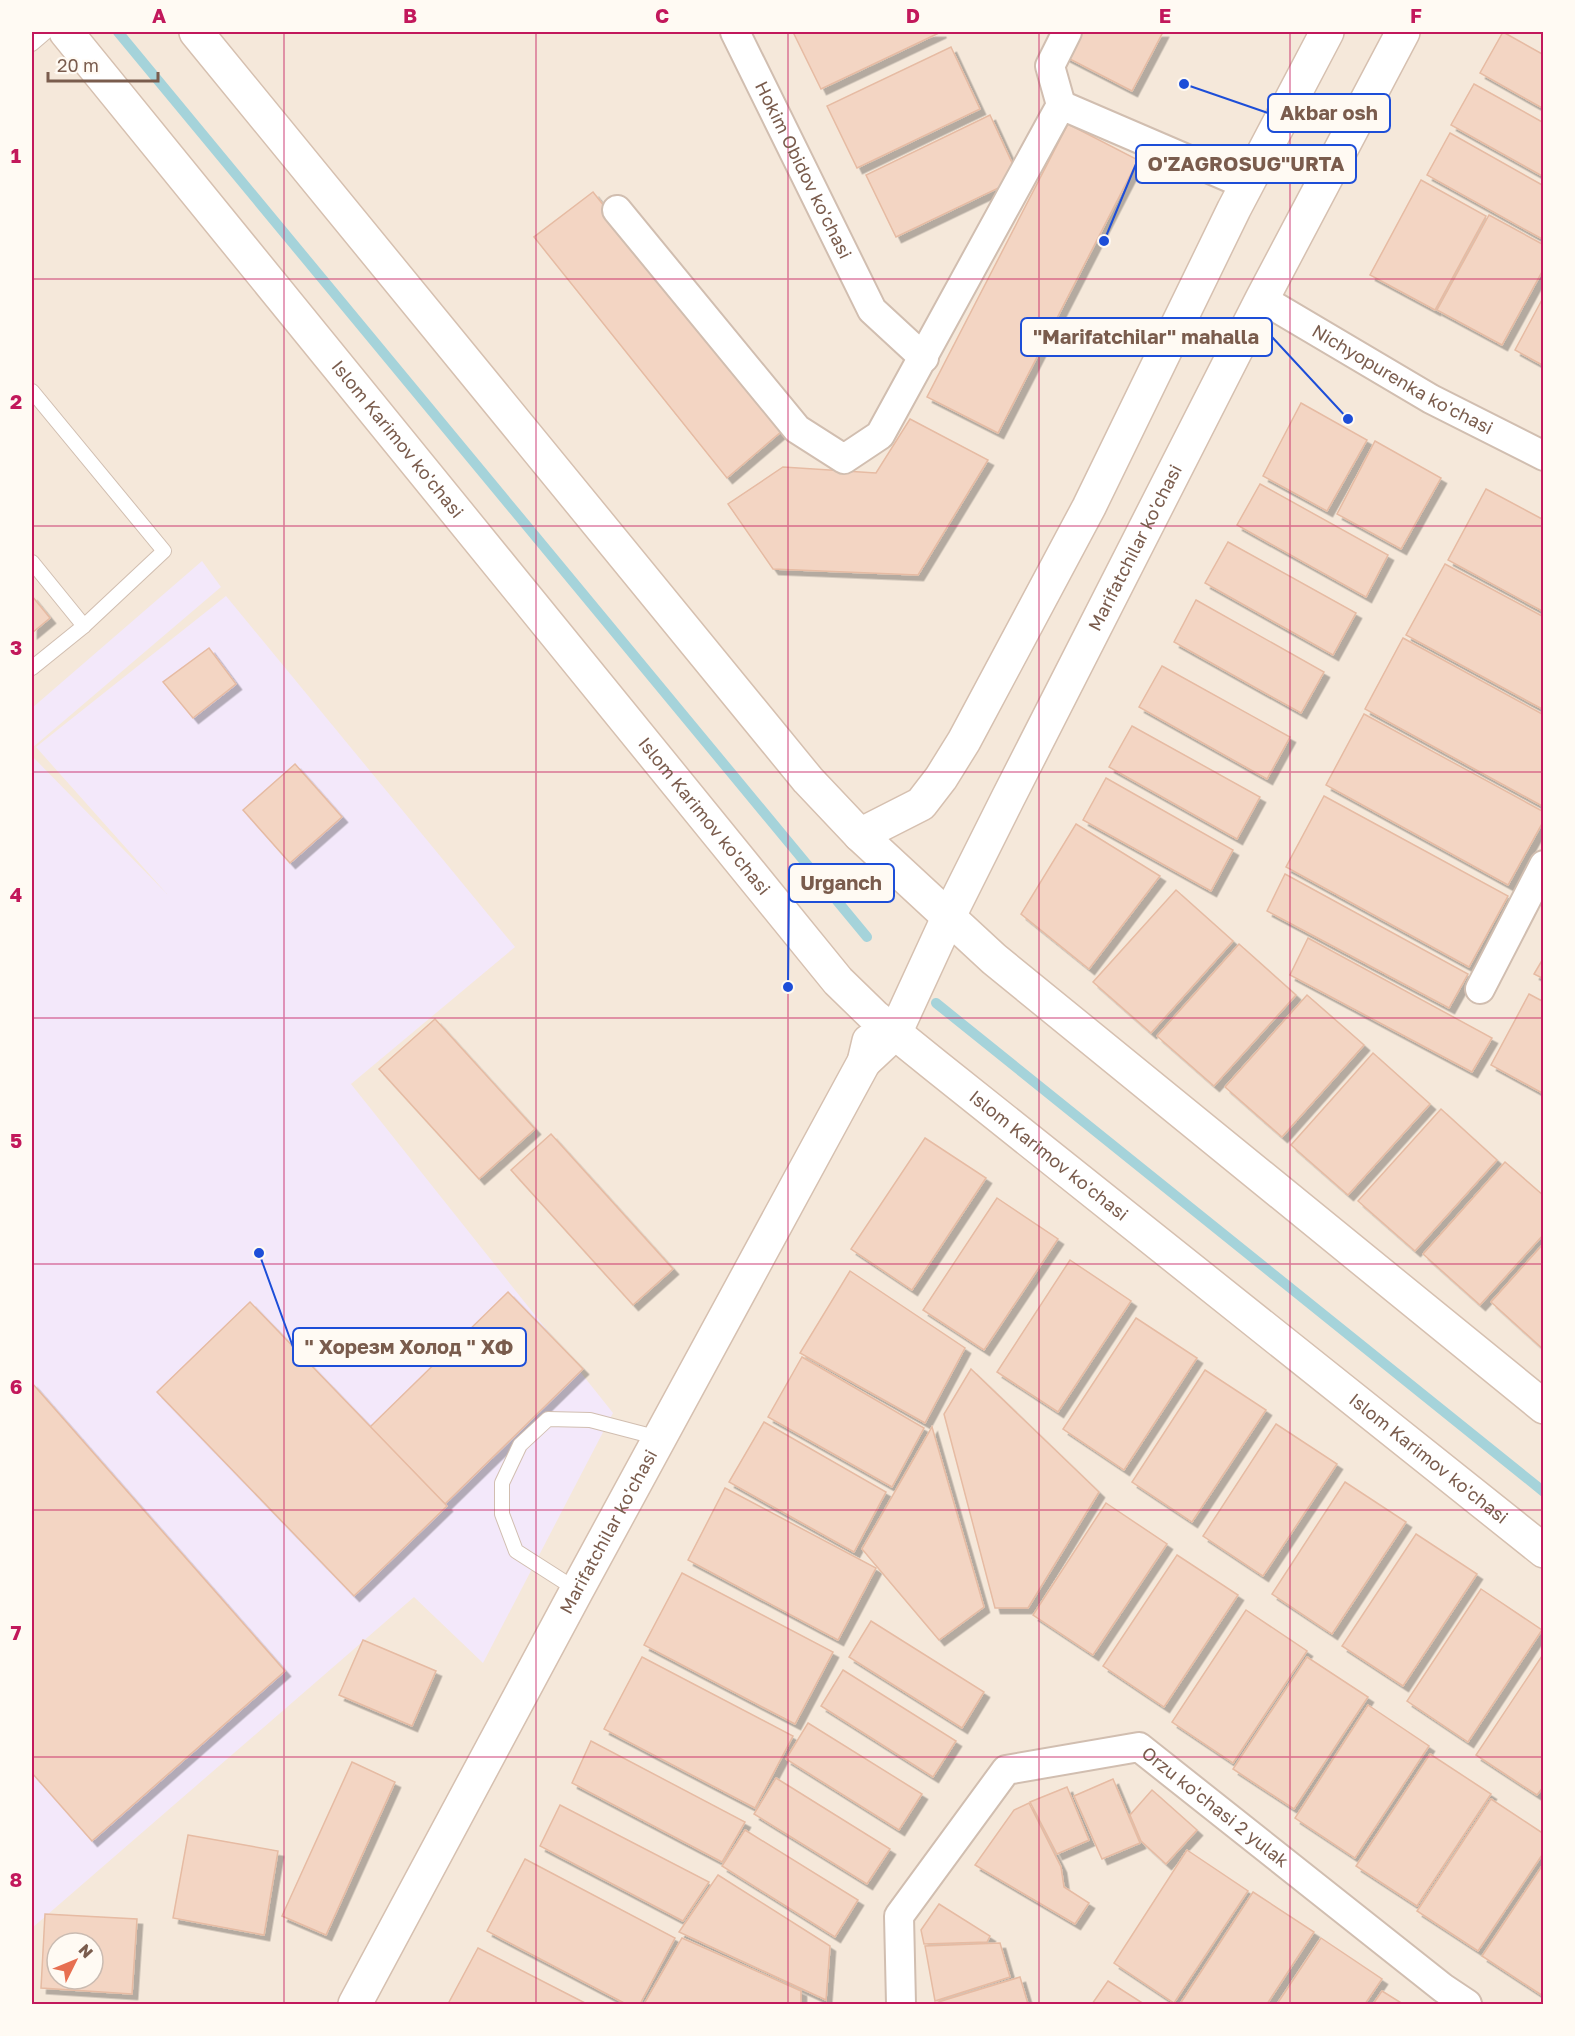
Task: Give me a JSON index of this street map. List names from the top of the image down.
{
  "streets": {
    "main road": ["Islom Karimov ko'chasi", "Marifatchilar ko'chasi"],
    "street": ["Hokim Obidov ko'chasi", "Nichyopurenka ko'chasi", "Orzu ko'chasi 2 yulak"]
  },
  "crossings": [
    ["Nichyopurenka ko'chasi", "Marifatchilar ko'chasi"],
    ["Islom Karimov ko'chasi", "Marifatchilar ko'chasi"]
  ],
  "places": [
    "Akbar osh",
    "O'ZAGROSUG\"URTA",
    "\"Marifatchilar\" mahalla",
    "Urganch",
    "\" Хорезм Холод \" ХФ"
  ],
  "scale_bar": "20 m",
  "north": "top right",
  "grid": {
    "columns": [
      "A",
      "B",
      "C",
      "D",
      "E",
      "F"
    ],
    "rows": [
      "1",
      "2",
      "3",
      "4",
      "5",
      "6",
      "7",
      "8"
    ]
  }
}
